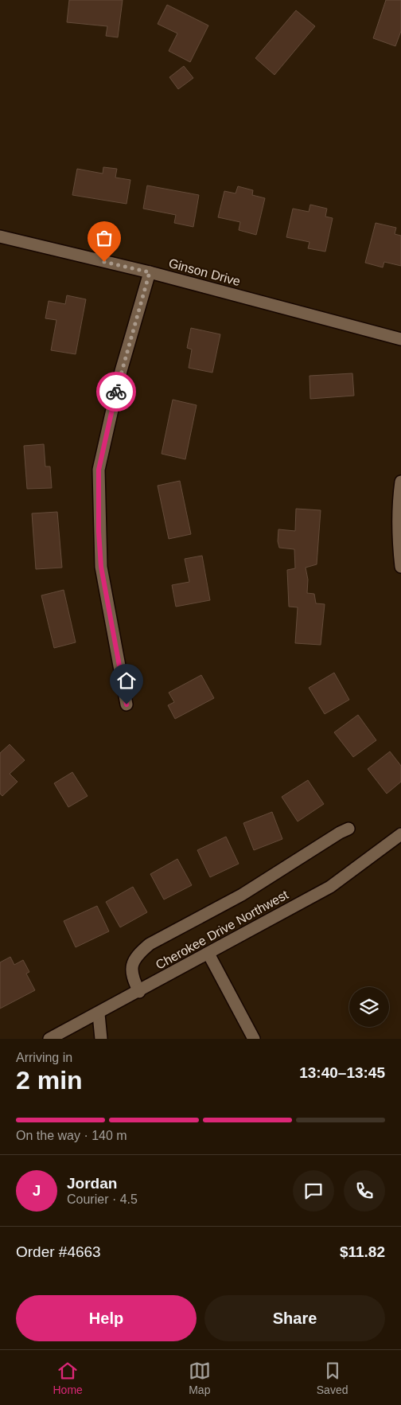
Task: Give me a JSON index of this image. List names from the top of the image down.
{
  "streets": {
    "street": ["Ginson Drive", "Cherokee Drive Northwest"]
  },
  "page": {
    "heading": ["2 min", "Arriving in", "13:40–13:45"],
    "panel": [
      "Jordan",
      "Courier · 4.5",
      "Order #4663",
      "$11.82"
    ],
    "bar": "On the way · 140 m",
    "round": "J",
    "buttons": ["Help", "Share"],
    "tabs": ["Home", "Map", "Saved"]
  }
}
